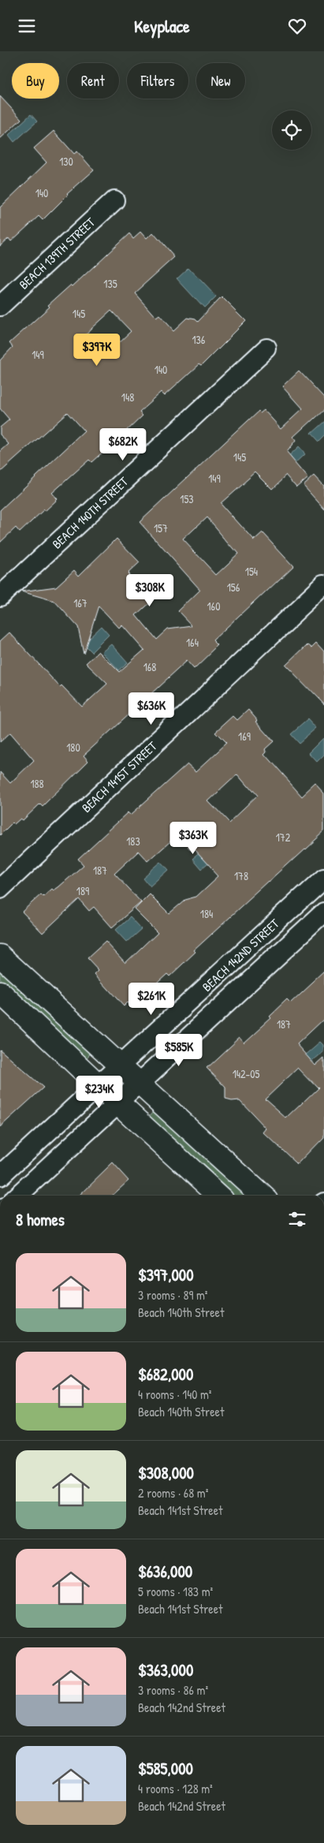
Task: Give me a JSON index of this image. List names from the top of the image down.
{
  "streets": {
    "street": [
      "BEACH 139TH STREET",
      "BEACH 140TH STREET",
      "BEACH 141ST STREET",
      "BEACH 142ND STREET"
    ]
  },
  "house_numbers": [
    "130",
    "140",
    "135",
    "145",
    "136",
    "149",
    "140",
    "148",
    "145",
    "149",
    "153",
    "157",
    "154",
    "156",
    "167",
    "160",
    "164",
    "168",
    "169",
    "180",
    "188",
    "172",
    "183",
    "187",
    "178",
    "189",
    "184",
    "187",
    "142-05"
  ],
  "page": {
    "header": "Keyplace",
    "chip": [
      "Buy",
      "Rent",
      "Filters",
      "New"
    ],
    "price": [
      "$397K",
      "$682K",
      "$308K",
      "$636K",
      "$363K",
      "$261K",
      "$585K",
      "$234K"
    ],
    "heading": "8 homes",
    "list": [
      {
        "name": "$397,000",
        "note": "3 rooms · 89 m² · Beach 140th Street"
      },
      {
        "name": "$682,000",
        "note": "4 rooms · 140 m² · Beach 140th Street"
      },
      {
        "name": "$308,000",
        "note": "2 rooms · 68 m² · Beach 141st Street"
      },
      {
        "name": "$636,000",
        "note": "5 rooms · 183 m² · Beach 141st Street"
      },
      {
        "name": "$363,000",
        "note": "3 rooms · 86 m² · Beach 142nd Street"
      },
      {
        "name": "$585,000",
        "note": "4 rooms · 128 m² · Beach 142nd Street"
      }
    ]
  }
}
